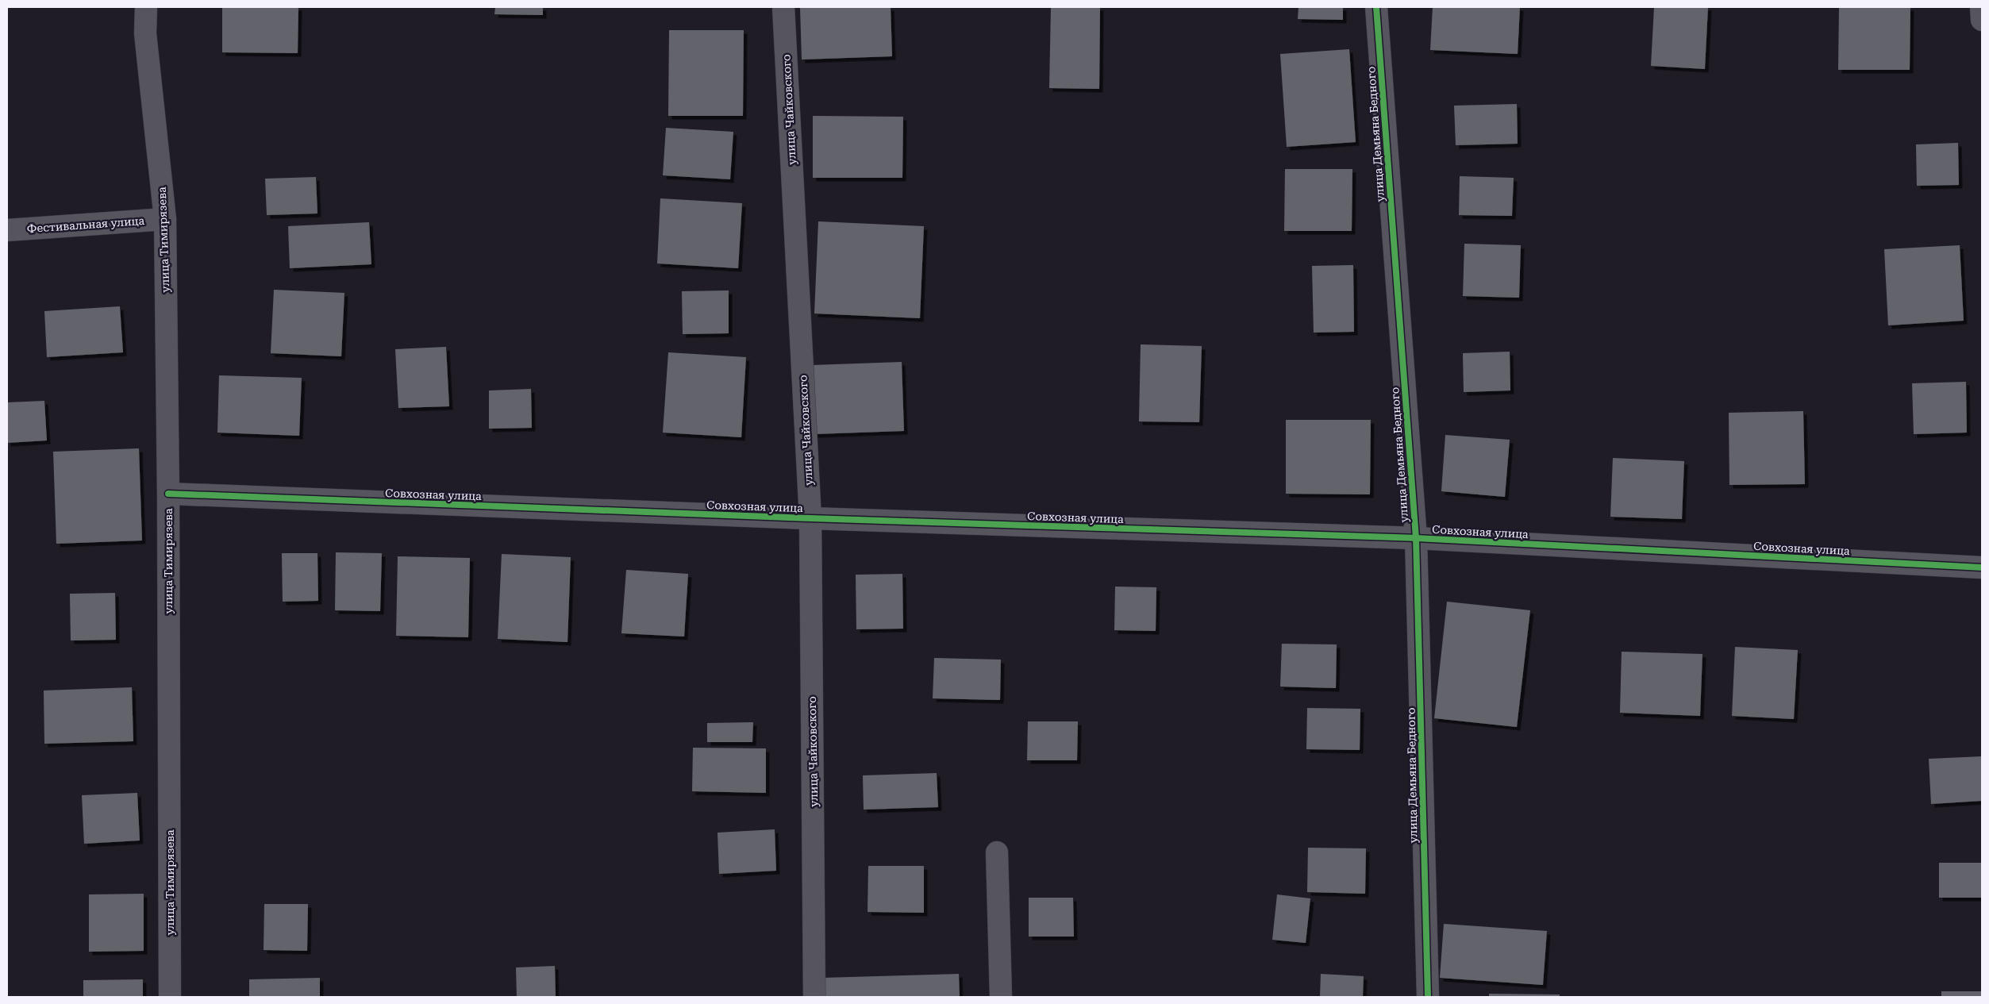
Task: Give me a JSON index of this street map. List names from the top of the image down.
{
  "streets": {
    "street": [
      "улица Чайковского",
      "улица Демьяна Бедного",
      "Фестивальная улица",
      "улица Тимирязева",
      "Совхозная улица"
    ]
  },
  "crossings": [
    ["улица Чайковского", "Совхозная улица"],
    ["улица Демьяна Бедного", "Совхозная улица"],
    ["Фестивальная улица", "улица Тимирязева"],
    ["улица Тимирязева", "Совхозная улица"]
  ]
}
